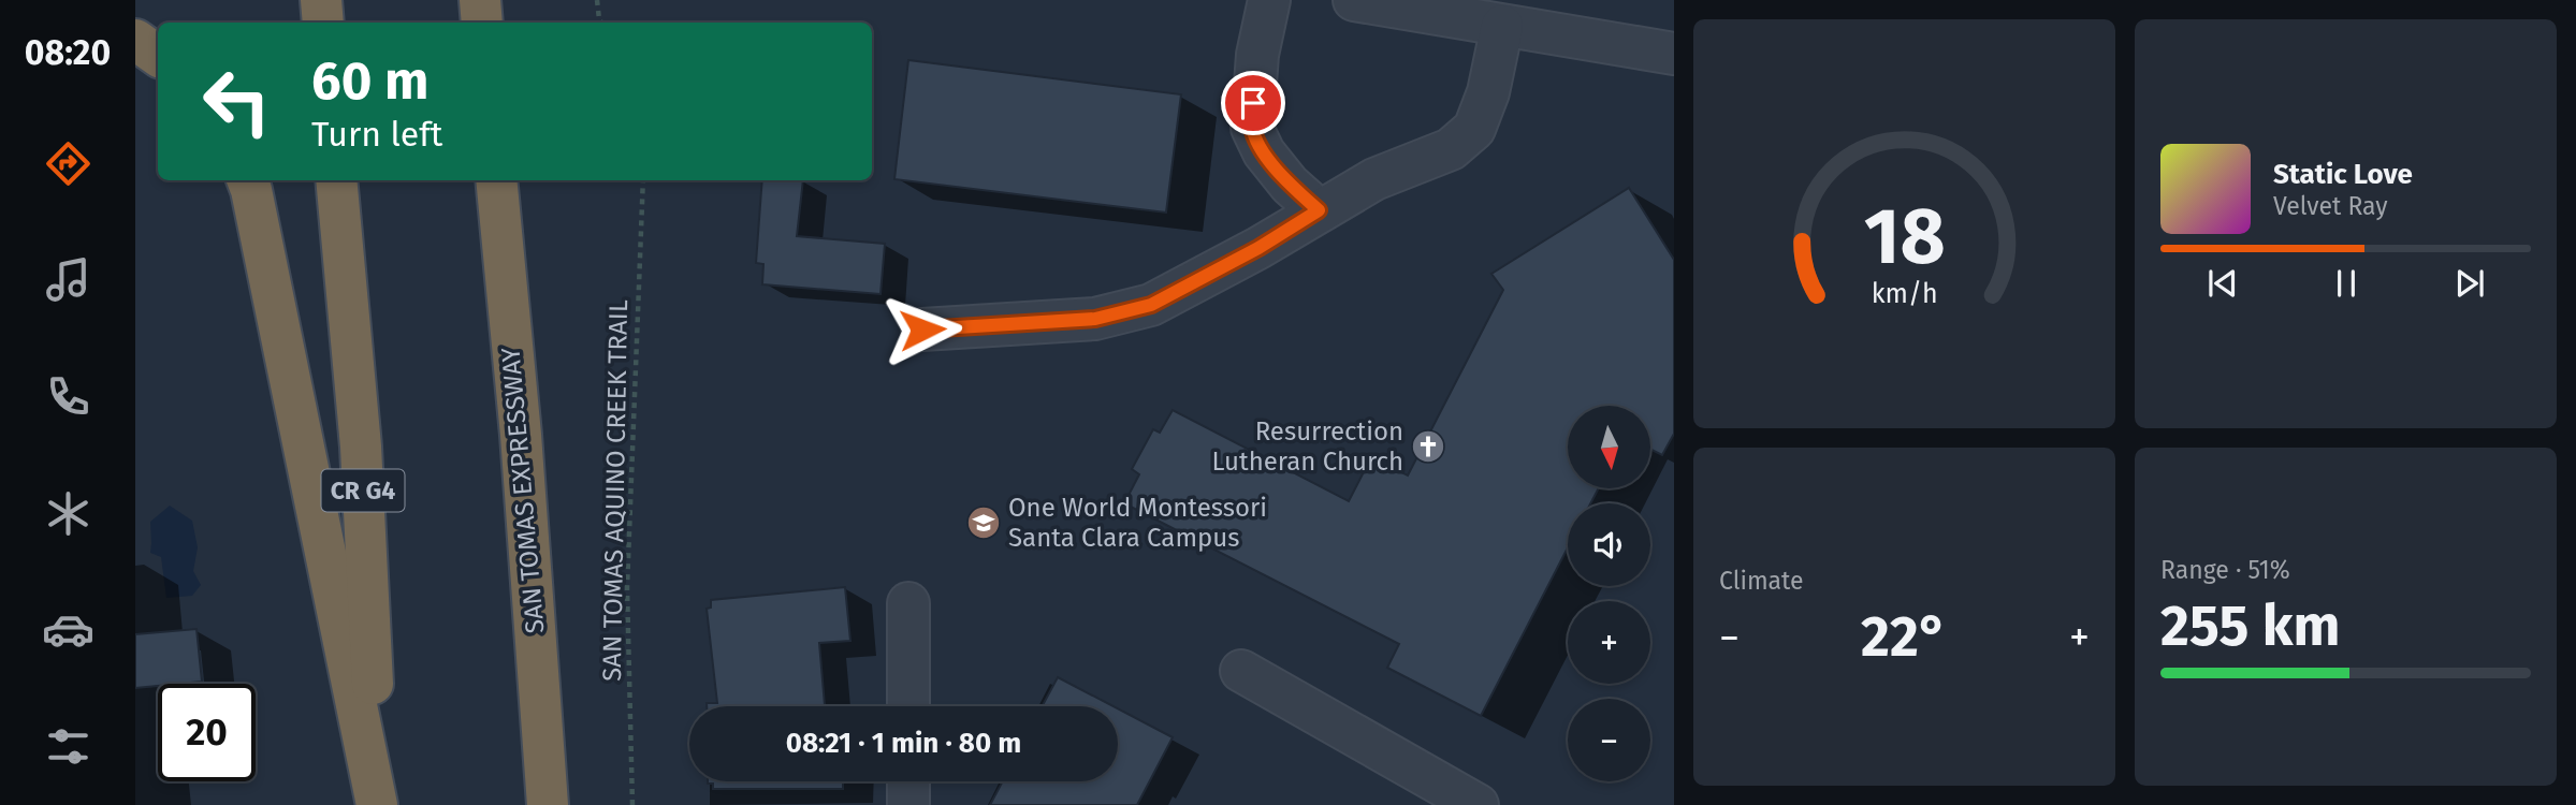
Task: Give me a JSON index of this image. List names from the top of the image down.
{
  "streets": {
    "highway": ["CR G4", "SAN TOMAS EXPRESSWAY"],
    "path": ["SAN TOMAS AQUINO CREEK TRAIL"]
  },
  "places": {
    "church": ["Resurrection Lutheran Church"],
    "school or university": ["One World Montessori Santa Clara Campus"]
  },
  "north": "bottom",
  "page": {
    "tabs": "08:20",
    "turn": ["60 m", "Turn left"],
    "song": ["Static Love", "Velvet Ray"],
    "map_buttons": ["+", "−"],
    "tile": [
      "Climate",
      ["Range · 51%", "255 km"]
    ],
    "heat": ["−", "22°", "+"],
    "limit": "20",
    "trip": "08:21 · 1 min · 80 m",
    "gauge": ["18", "km/h"]
  }
}
